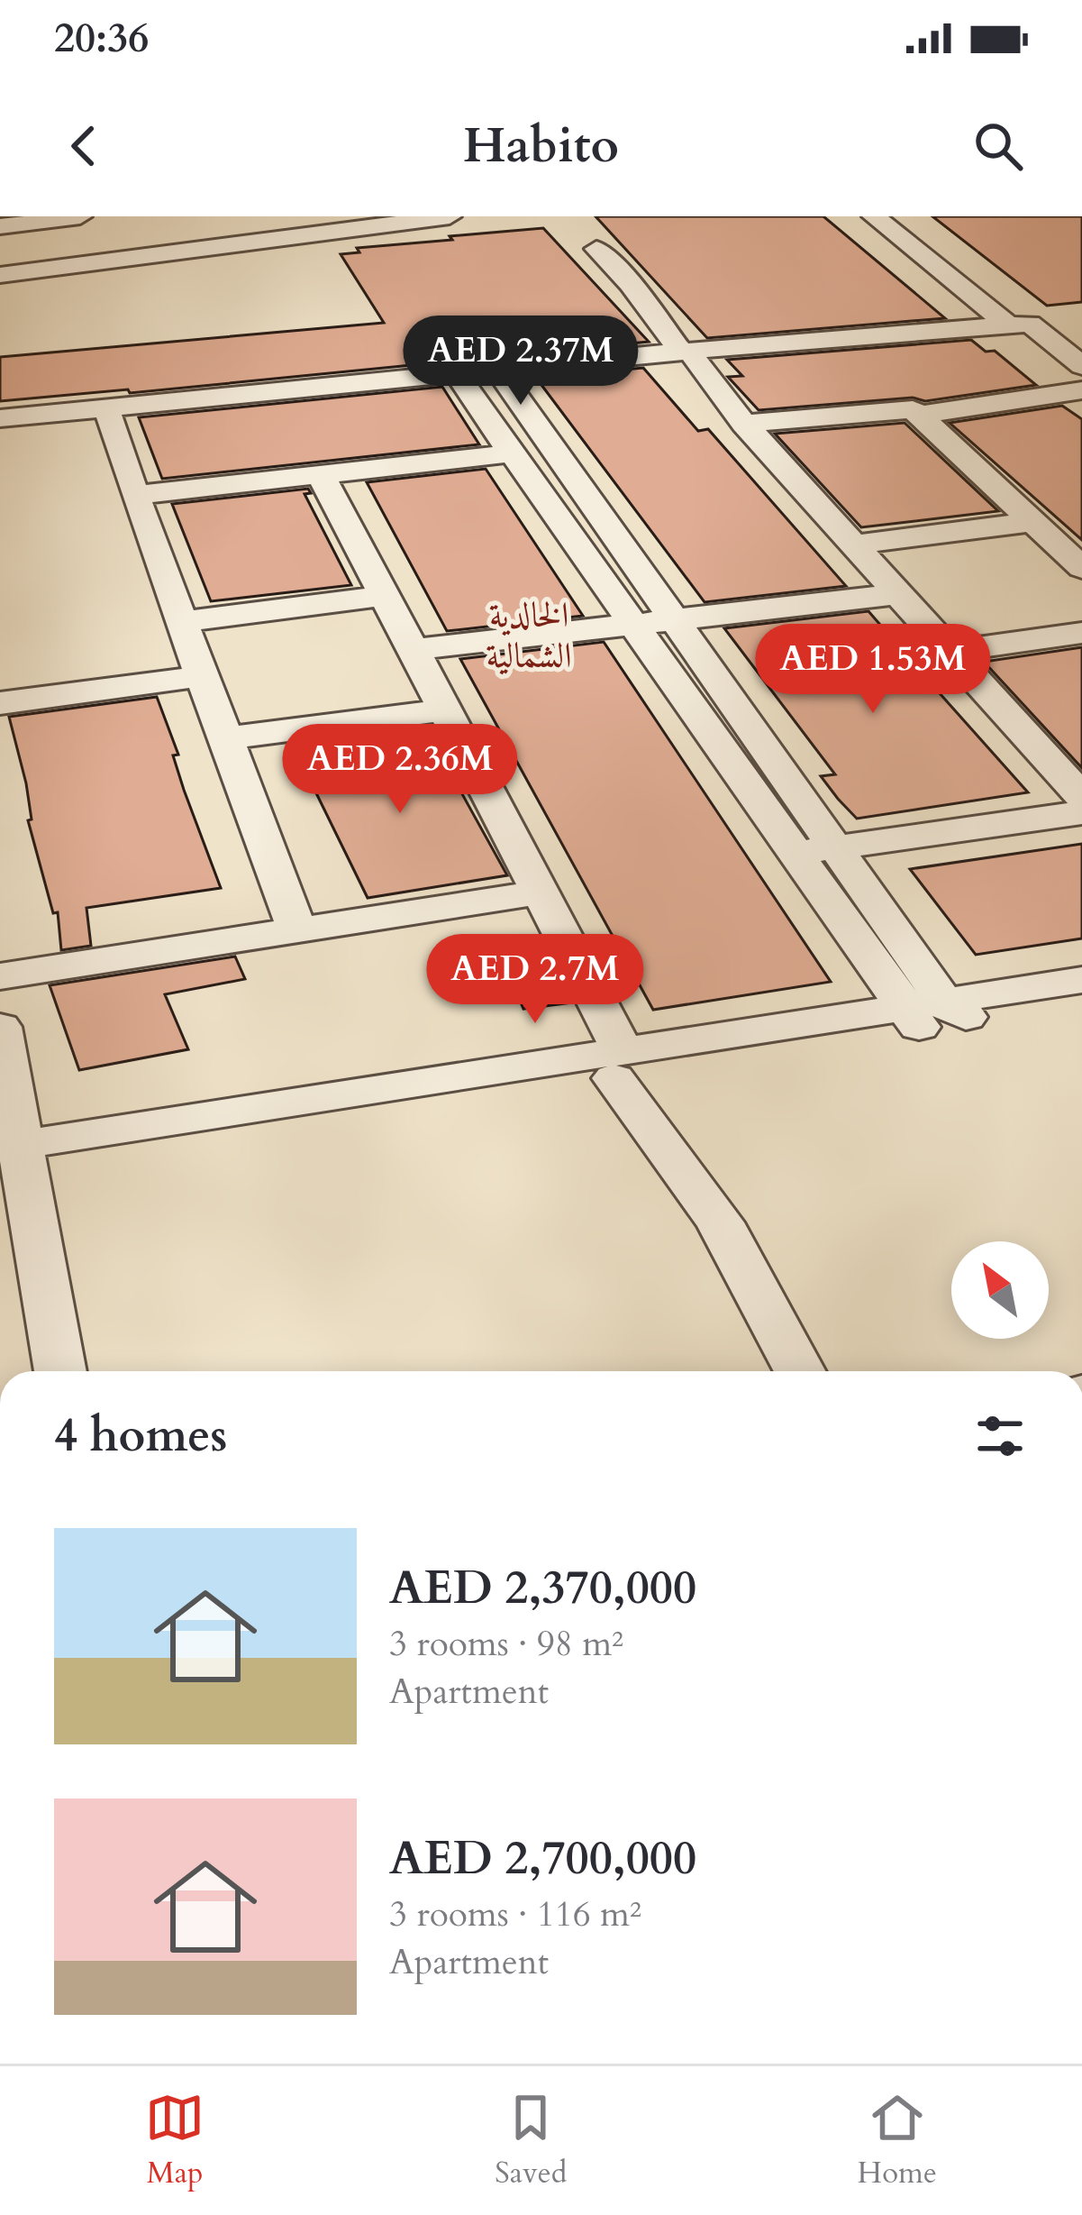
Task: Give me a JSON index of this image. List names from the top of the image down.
{
  "districts": ["الخالدية الشمالية"],
  "north": "top left",
  "page": {
    "status": "20:36",
    "header": "Habito",
    "price": [
      "AED 2.37M",
      "AED 1.53M",
      "AED 2.36M",
      "AED 2.7M"
    ],
    "heading": "4 homes",
    "list": [
      {
        "name": "AED 2,370,000",
        "note": "3 rooms · 98 m² · Apartment"
      },
      {
        "name": "AED 2,700,000",
        "note": "3 rooms · 116 m² · Apartment"
      }
    ],
    "tabs": ["Map", "Saved", "Home"]
  }
}
